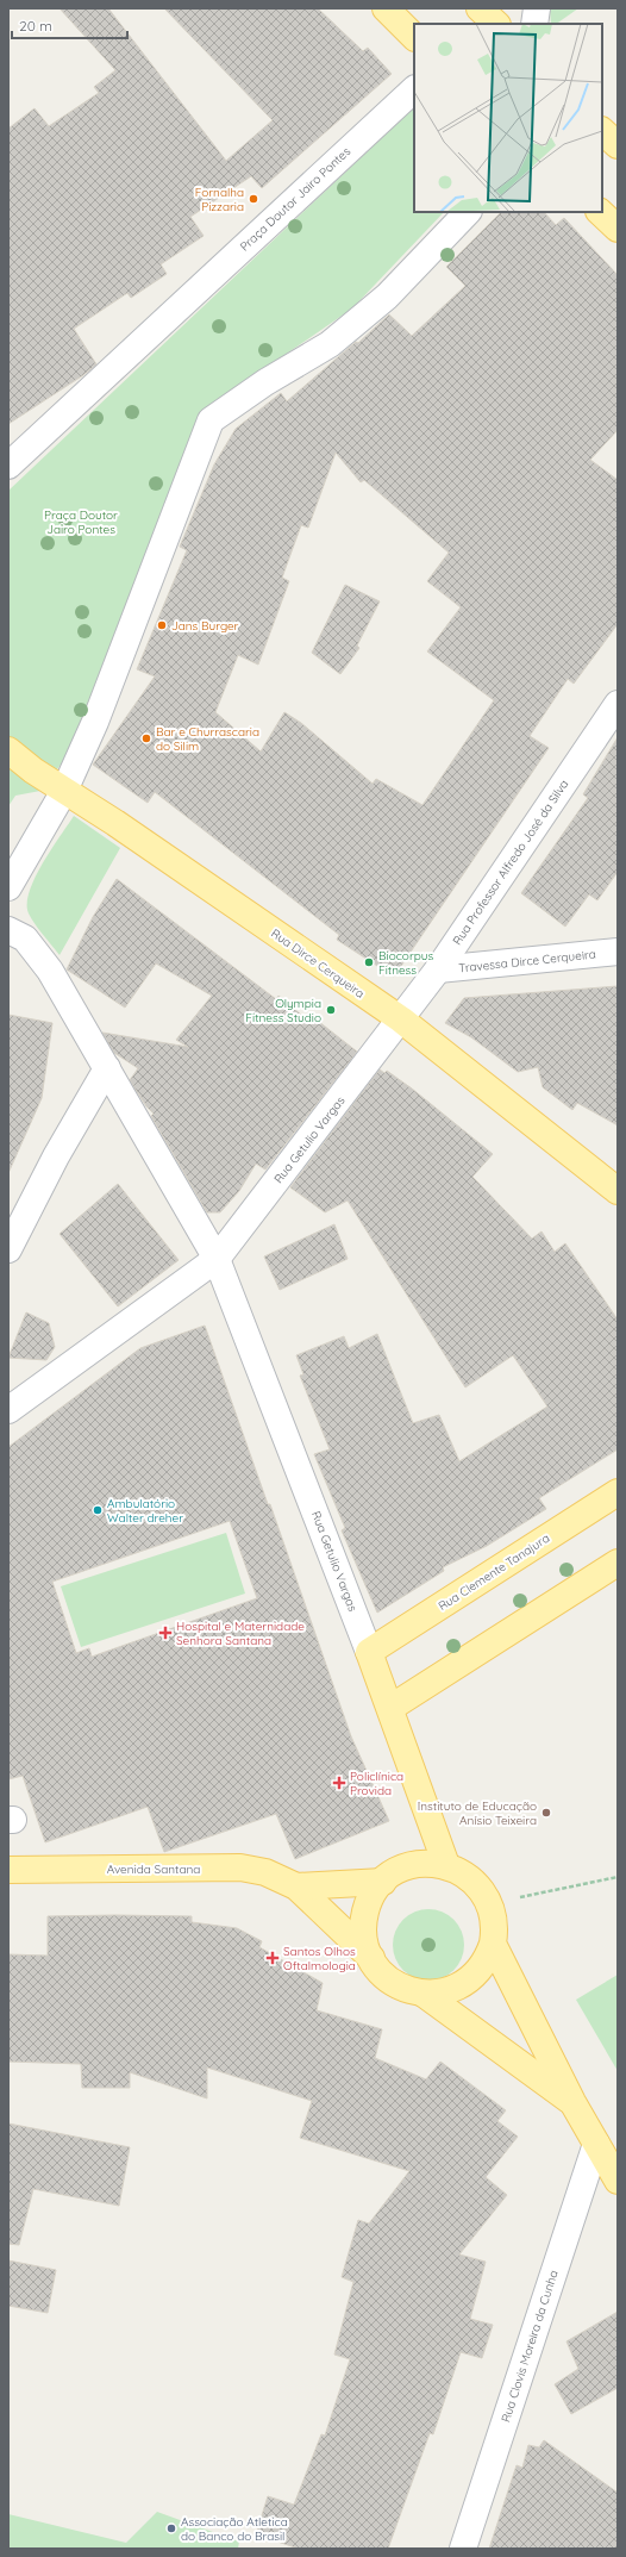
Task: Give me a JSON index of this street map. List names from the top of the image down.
{
  "streets": {
    "main road": [
      "Rua Dirce Cerqueira",
      "Rua Getulio Vargas",
      "Rua Clemente Tanajura",
      "Avenida Santana"
    ],
    "street": [
      "Praça Doutor Jairo Pontes",
      "Rua Professor Alfredo José da Silva",
      "Travessa Dirce Cerqueira",
      "Rua Clovis Moreira da Cunha"
    ]
  },
  "crossings": [
    ["Rua Professor Alfredo José da Silva", "Travessa Dirce Cerqueira"],
    ["Rua Professor Alfredo José da Silva", "Rua Dirce Cerqueira"],
    ["Rua Professor Alfredo José da Silva", "Rua Getulio Vargas"],
    ["Rua Dirce Cerqueira", "Rua Getulio Vargas"],
    ["Rua Getulio Vargas", "Rua Clemente Tanajura"],
    ["Rua Getulio Vargas", "Avenida Santana"]
  ],
  "parks": ["Praça Doutor Jairo Pontes"],
  "places": {
    "other": [
      "Fornalha Pizzaria",
      "Jans Burger",
      "Bar e Churrascaria do Silim",
      "Biocorpus Fitness",
      "Olympia Fitness Studio",
      "Ambulatório Walter dreher",
      "Instituto de Educação Anísio Teixeira",
      "Associação Atletica do Banco do Brasil"
    ],
    "health": ["Hospital e Maternidade Senhora Santana", "Policlínica Provida", "Santos Olhos Oftalmologia"]
  },
  "scale_bar": "20 m"
}
